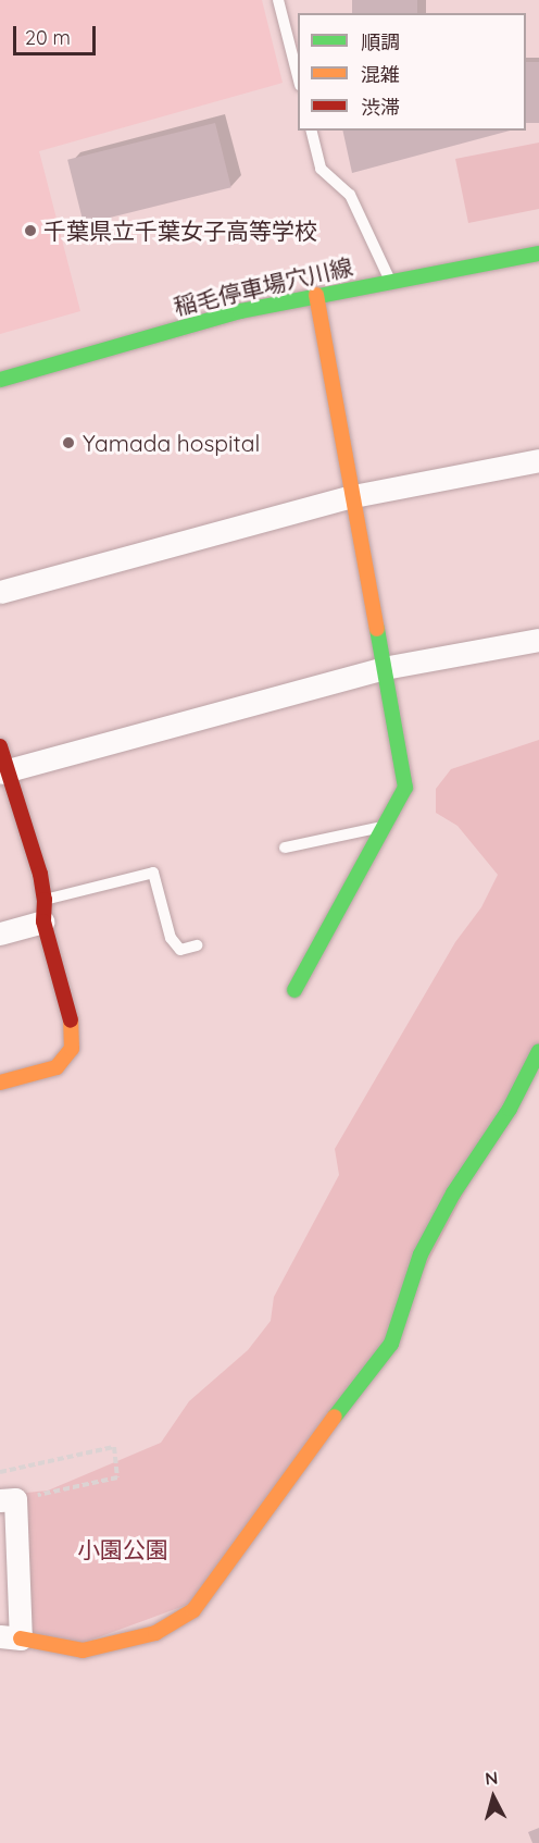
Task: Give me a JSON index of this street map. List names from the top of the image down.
{
  "streets": {
    "street": ["稲毛停車場穴川線"]
  },
  "parks": ["小園公園"],
  "places": ["千葉県立千葉女子高等学校", "Yamada hospital"],
  "legend": ["順調", "混雑", "渋滞"],
  "scale_bar": "20 m",
  "north": "top"
}
